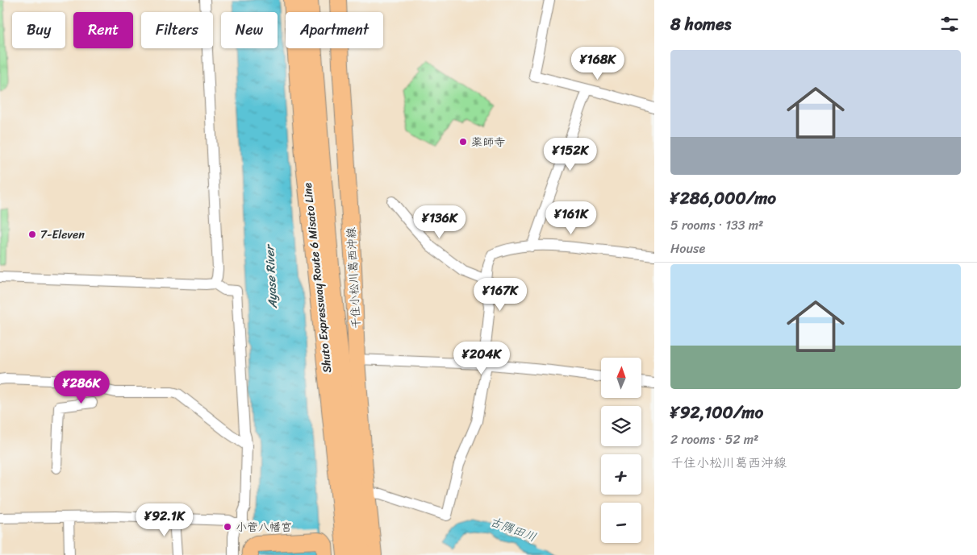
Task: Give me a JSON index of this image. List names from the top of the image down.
{
  "streets": {
    "highway": ["Shuto Expressway Route 6 Misato Line"],
    "main road": ["千住小松川葛西沖線"]
  },
  "water": ["Ayase River", "古隅田川"],
  "places": ["薬師寺", "7-Eleven", "小菅八幡宮"],
  "north": "top",
  "page": {
    "heading": "8 homes",
    "chip": [
      "Buy",
      "Rent",
      "Filters",
      "New",
      "Apartment"
    ],
    "price": [
      "¥168K",
      "¥152K",
      "¥161K",
      "¥136K",
      "¥167K",
      "¥204K",
      "¥286K",
      "¥92.1K"
    ],
    "list": [
      {
        "name": "¥286,000/mo",
        "note": "5 rooms · 133 m² · House"
      },
      {
        "name": "¥92,100/mo",
        "note": "2 rooms · 52 m² · 千住小松川葛西沖線"
      }
    ],
    "map_buttons": ["+", "−"]
  }
}
